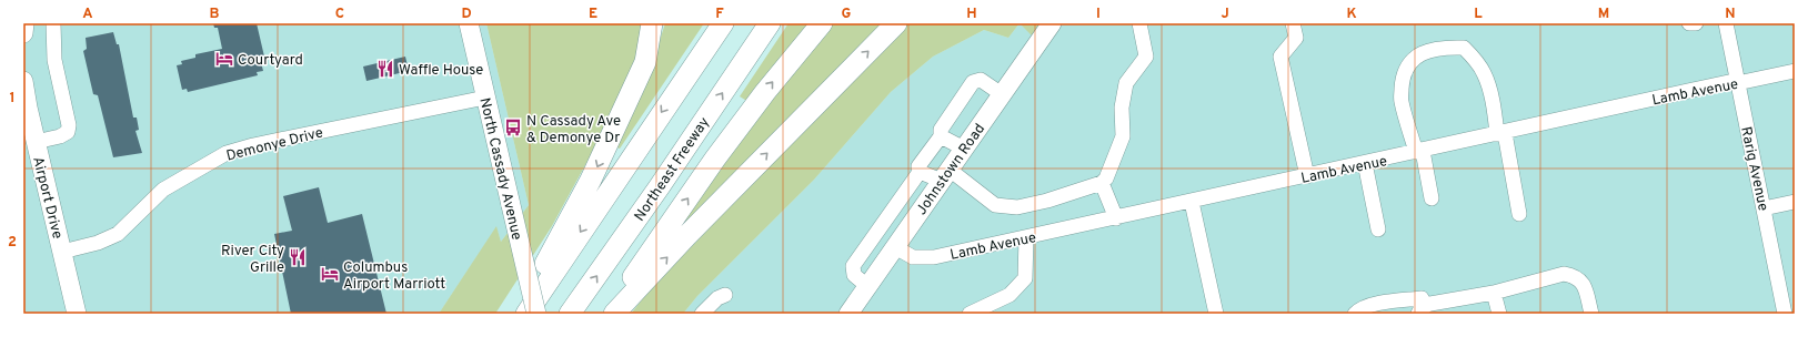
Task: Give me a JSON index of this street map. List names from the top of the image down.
{
  "streets": {
    "highway": ["Northeast Freeway"],
    "main road": ["North Cassady Avenue", "Johnstown Road", "Airport Drive"],
    "street": ["Lamb Avenue", "Demonye Drive", "Rarig Avenue"]
  },
  "crossings": [
    ["Lamb Avenue", "Johnstown Road"],
    ["Lamb Avenue", "Rarig Avenue"],
    ["Demonye Drive", "North Cassady Avenue"],
    ["Demonye Drive", "Airport Drive"]
  ],
  "places": {
    "hotel": ["Courtyard", "Columbus Airport Marriott"],
    "restaurant": ["Waffle House", "River City Grille"],
    "bus stop": ["N Cassady Ave & Demonye Dr"]
  },
  "grid": {
    "columns": [
      "A",
      "B",
      "C",
      "D",
      "E",
      "F",
      "G",
      "H",
      "I",
      "J",
      "K",
      "L",
      "M",
      "N"
    ],
    "rows": ["1", "2"]
  }
}
